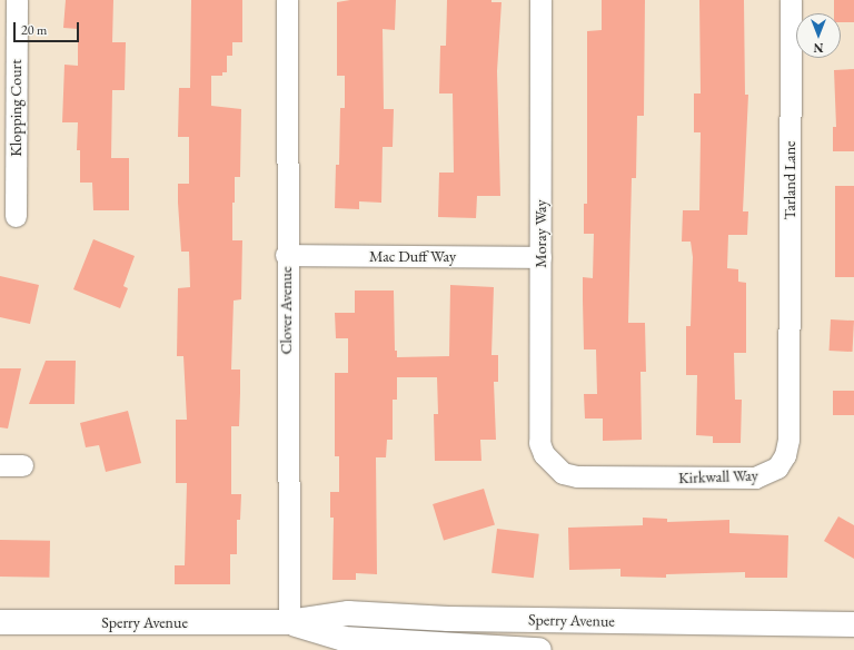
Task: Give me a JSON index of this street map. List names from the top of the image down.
{
  "streets": {
    "main road": ["Sperry Avenue"],
    "street": [
      "Klopping Court",
      "Tarland Lane",
      "Moray Way",
      "Mac Duff Way",
      "Clover Avenue",
      "Kirkwall Way"
    ]
  },
  "crossings": [
    ["Tarland Lane", "Kirkwall Way"],
    ["Moray Way", "Mac Duff Way"],
    ["Moray Way", "Kirkwall Way"],
    ["Mac Duff Way", "Clover Avenue"],
    ["Clover Avenue", "Sperry Avenue"]
  ],
  "scale_bar": "20 m",
  "north": "bottom"
}
